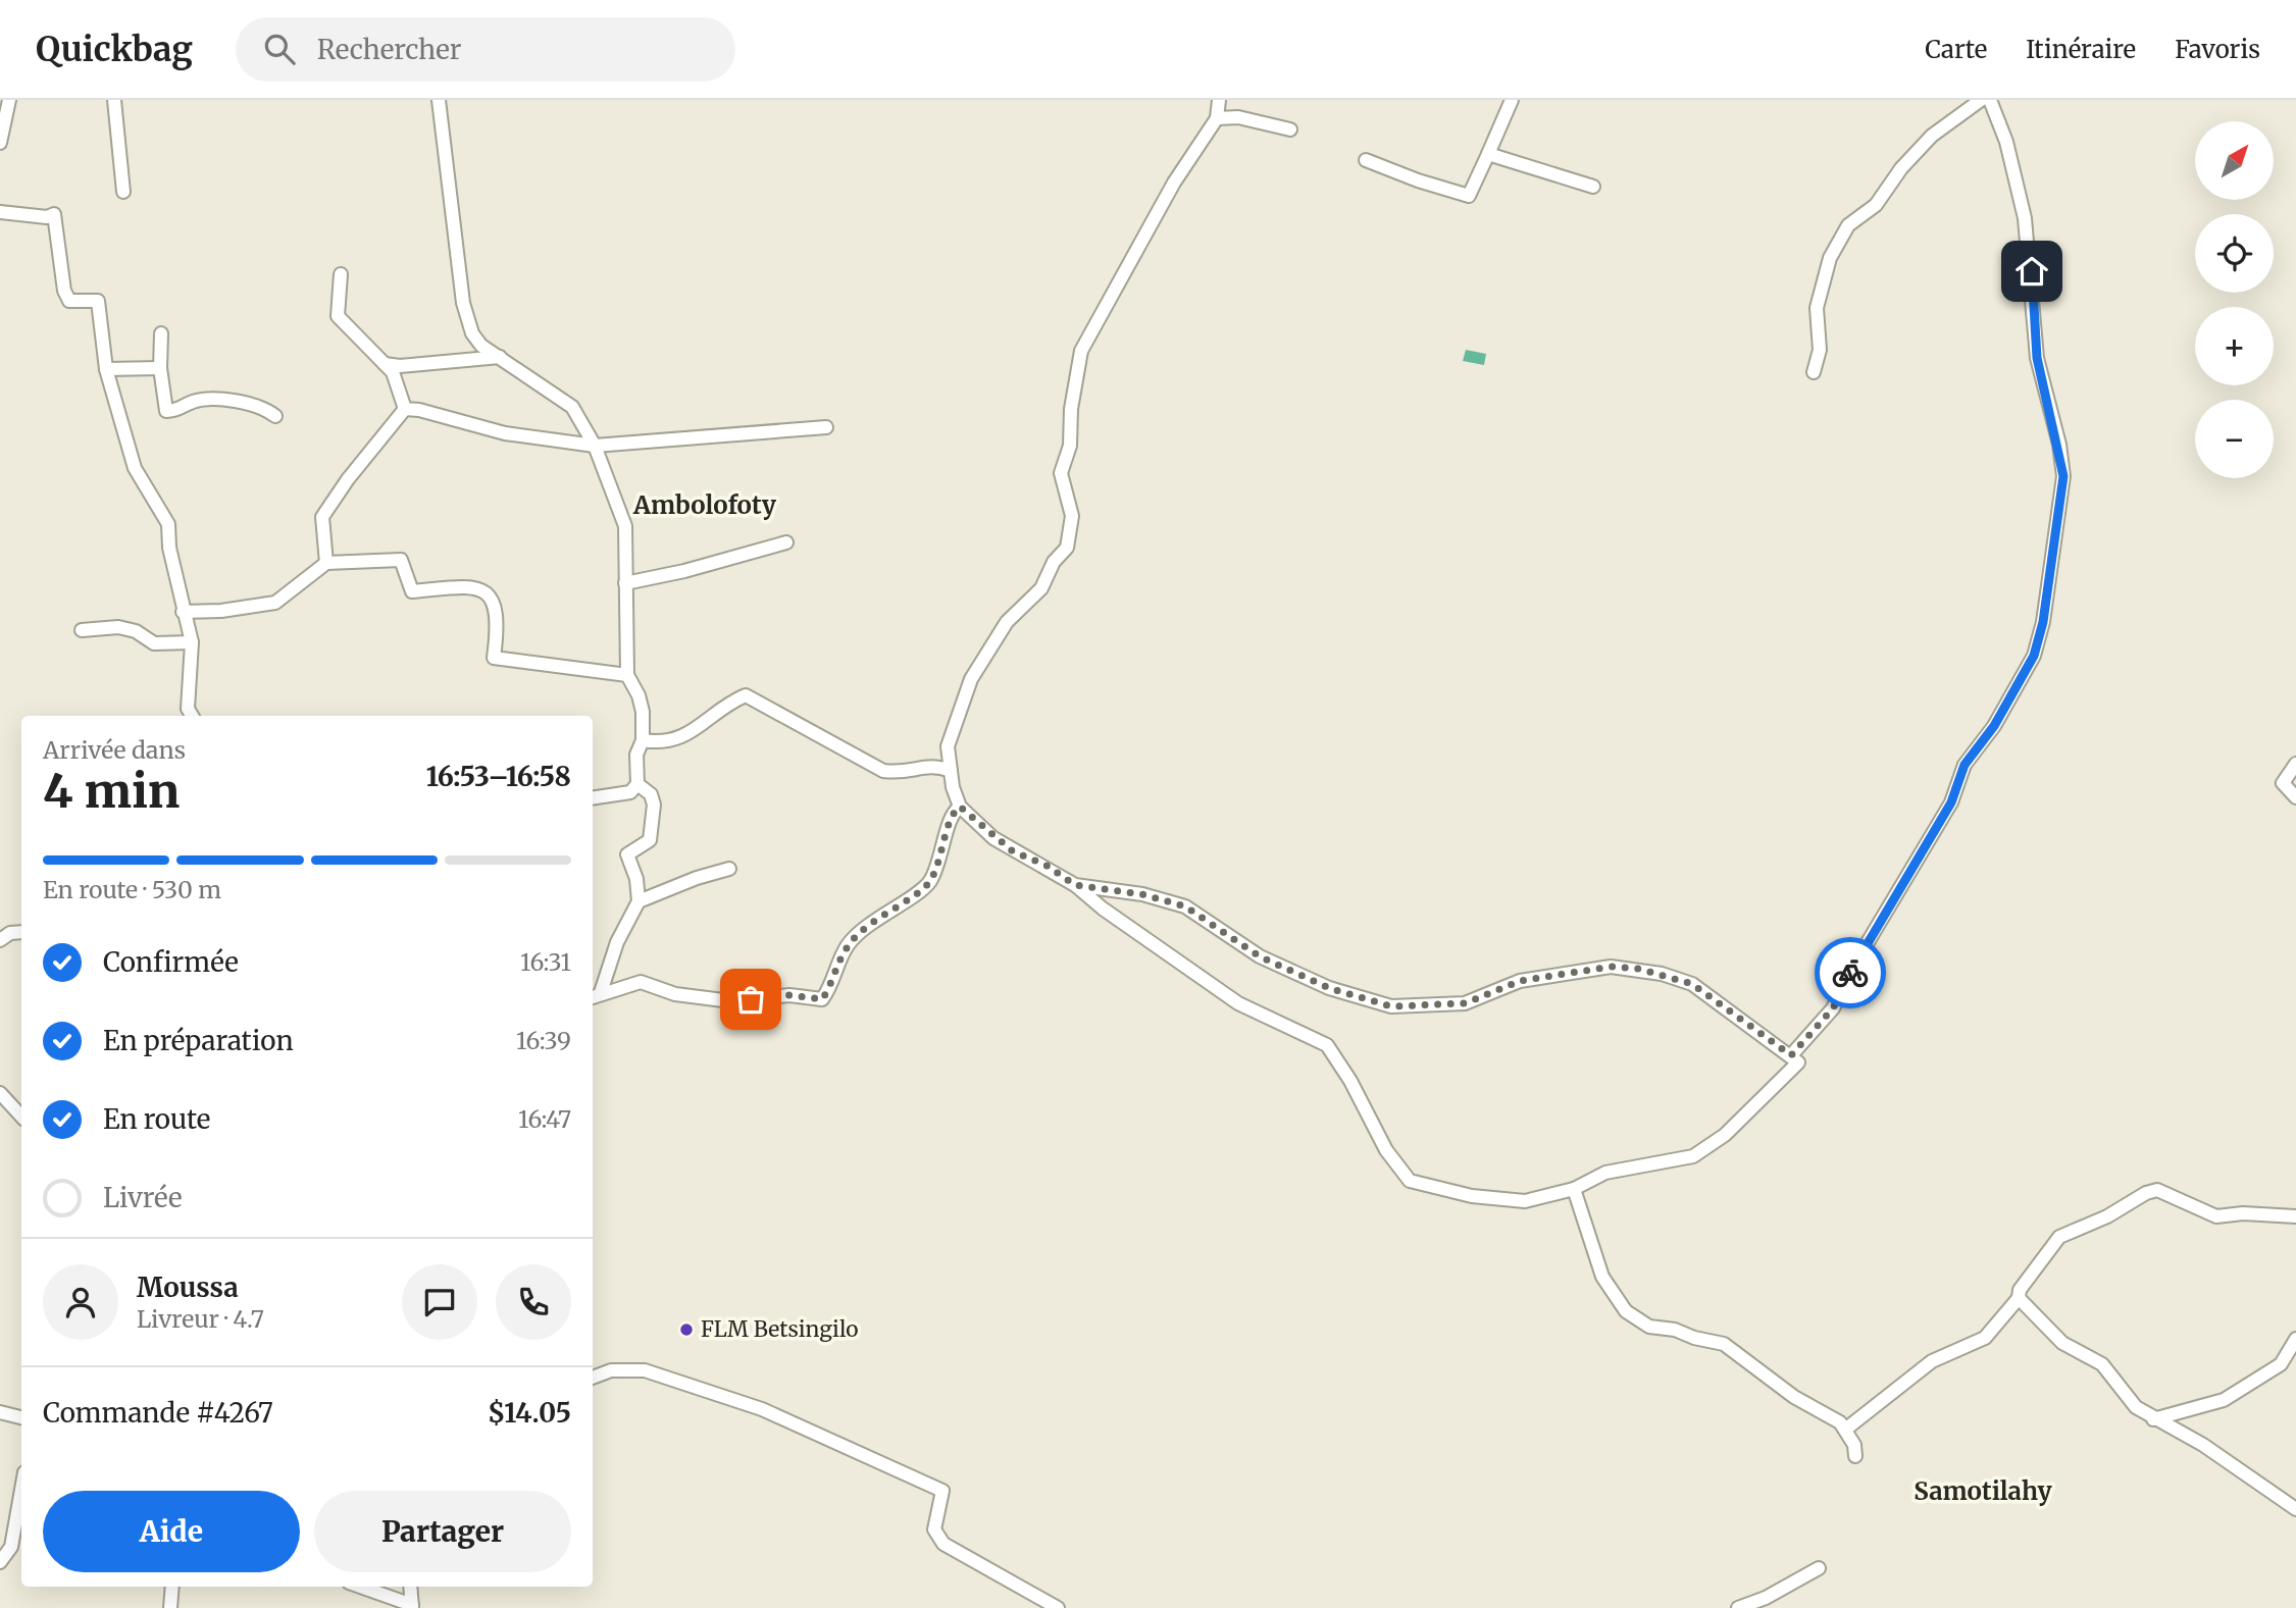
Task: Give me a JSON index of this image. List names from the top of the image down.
{
  "districts": ["Ambolofoty", "Samotilahy"],
  "places": ["FLM Betsingilo"],
  "north": "top right",
  "page": {
    "header": "Quickbag",
    "search": "Rechercher",
    "nav": ["Carte", "Itinéraire", "Favoris"],
    "map_buttons": ["+", "−"],
    "heading": ["4 min", "Arrivée dans", "16:53–16:58"],
    "panel": [
      "Moussa",
      "Livreur · 4.7",
      "Commande #4267",
      "$14.05"
    ],
    "bar": "En route · 530 m",
    "list": [
      ["Confirmée", "16:31"],
      ["En préparation", "16:39"],
      ["En route", "16:47"],
      "Livrée"
    ],
    "buttons": ["Aide", "Partager"]
  }
}
